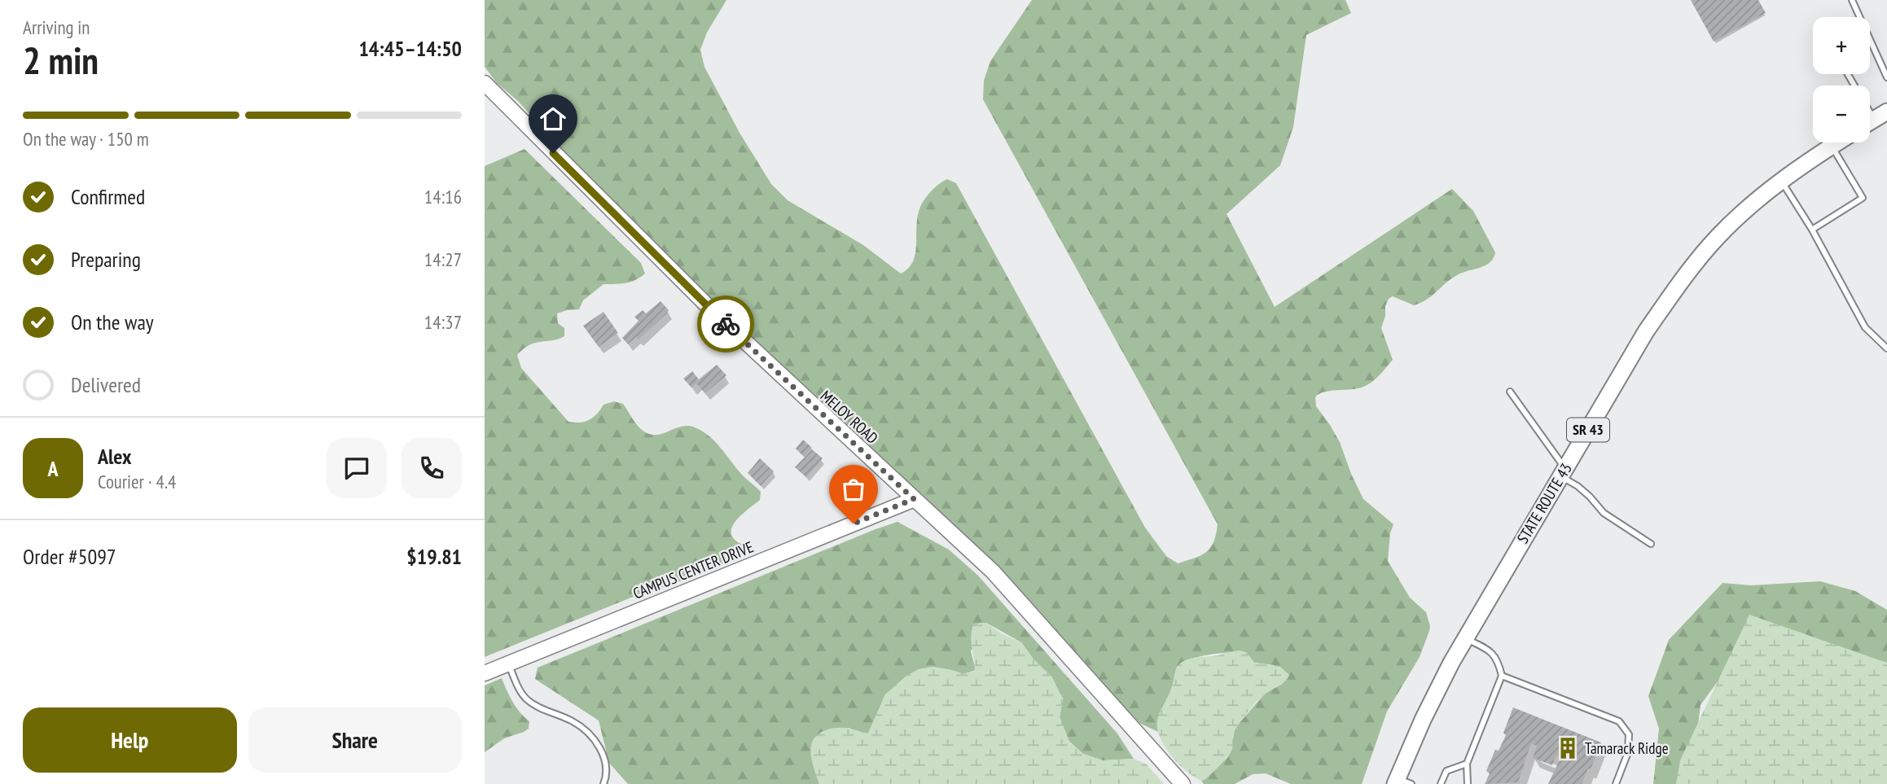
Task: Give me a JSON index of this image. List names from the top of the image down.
{
  "streets": {
    "main road": ["SR 43", "STATE ROUTE 43"],
    "street": ["MELOY ROAD", "CAMPUS CENTER DRIVE"]
  },
  "crossings": [
    ["MELOY ROAD", "CAMPUS CENTER DRIVE"]
  ],
  "places": {
    "building": ["Tamarack Ridge"]
  },
  "page": {
    "heading": ["2 min", "Arriving in", "14:45–14:50"],
    "panel": [
      "Alex",
      "Courier · 4.4",
      "Order #5097",
      "$19.81"
    ],
    "map_buttons": ["+", "−"],
    "bar": "On the way · 150 m",
    "list": [
      ["Confirmed", "14:16"],
      ["Preparing", "14:27"],
      ["On the way", "14:37"],
      "Delivered"
    ],
    "round": "A",
    "buttons": ["Help", "Share"]
  }
}
